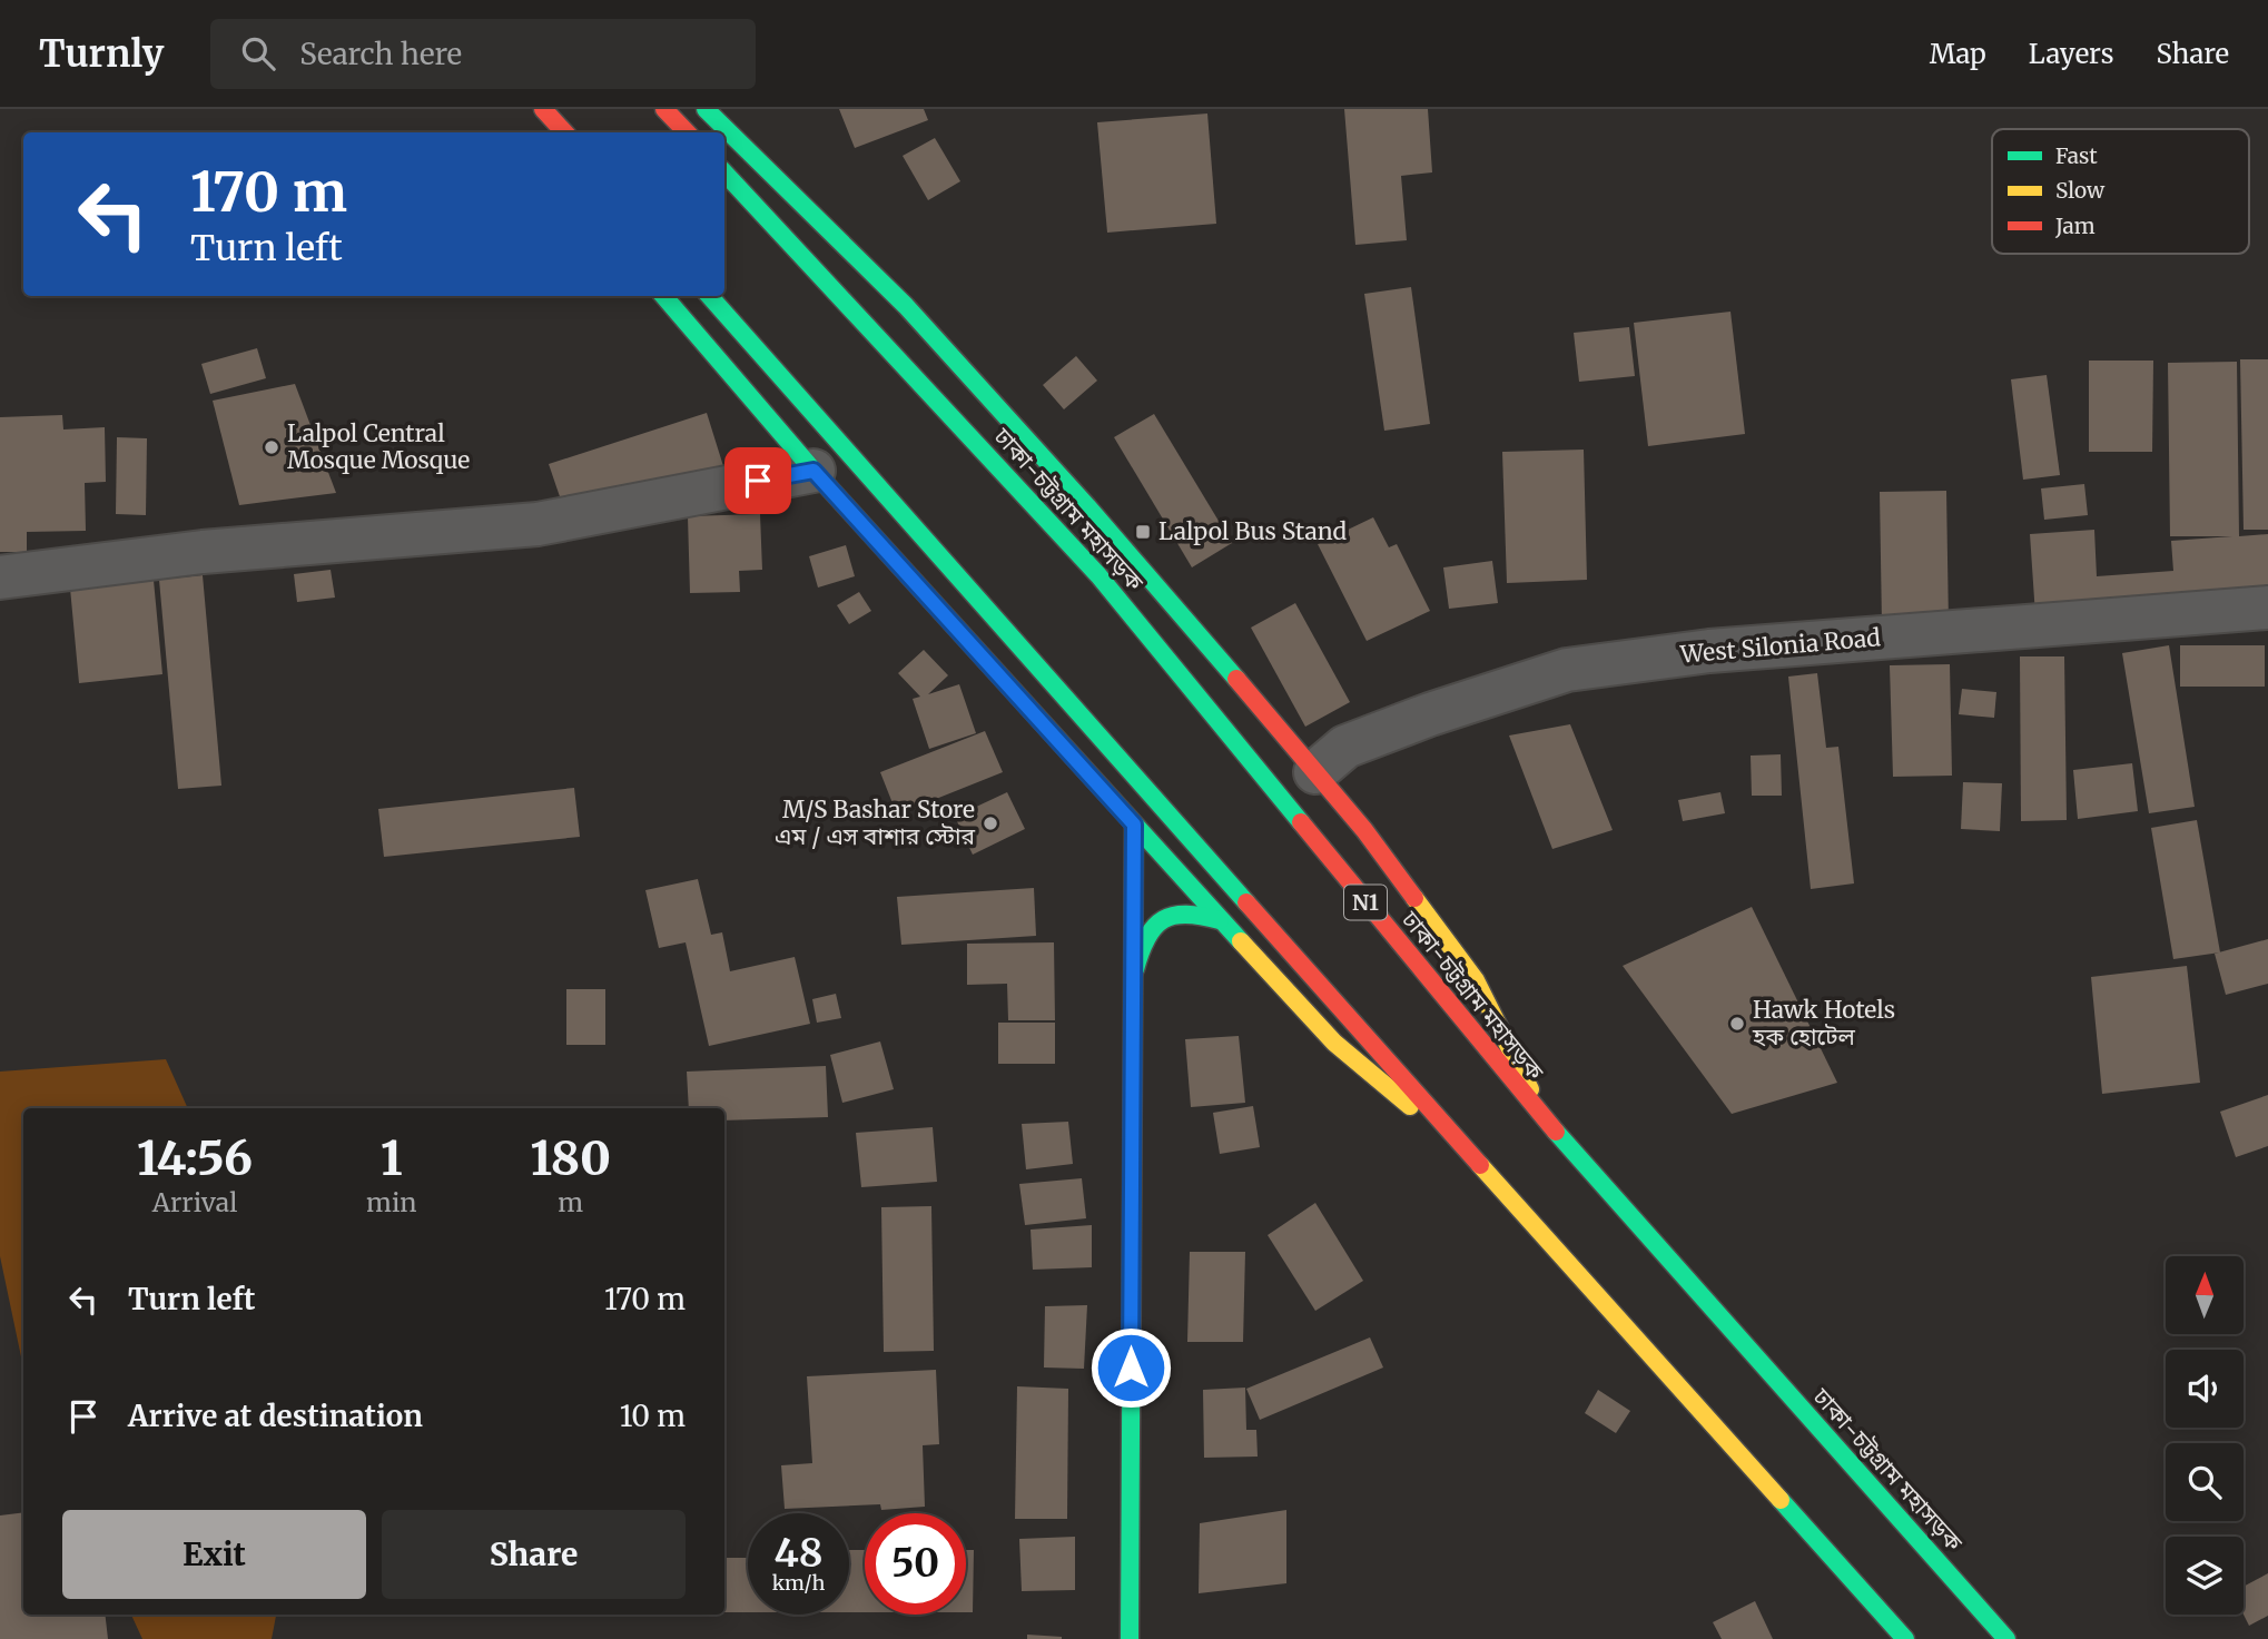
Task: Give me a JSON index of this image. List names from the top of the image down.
{
  "streets": {
    "main road": ["ঢাকা-চট্টগ্রাম মহাসড়ক", "N1"],
    "street": ["West Silonia Road"]
  },
  "places": {
    "other": ["Lalpol Central Mosque Mosque", "M/S Bashar Store এম / এস বাশার স্টোর", "Hawk Hotels হক হোটেল"],
    "transit": ["Lalpol Bus Stand"]
  },
  "legend": ["Fast", "Slow", "Jam"],
  "north": "top",
  "page": {
    "header": "Turnly",
    "search": "Search here",
    "nav": ["Map", "Layers", "Share"],
    "turn": ["170 m", "Turn left"],
    "eta": [
      "14:56",
      "Arrival",
      "1",
      "min",
      "180",
      "m"
    ],
    "list": [
      {
        "name": "Turn left",
        "value": "170 m"
      },
      {
        "name": "Arrive at destination",
        "value": "10 m"
      }
    ],
    "buttons": ["Exit", "Share"],
    "speed": "48 km/h",
    "limit": "50"
  }
}
